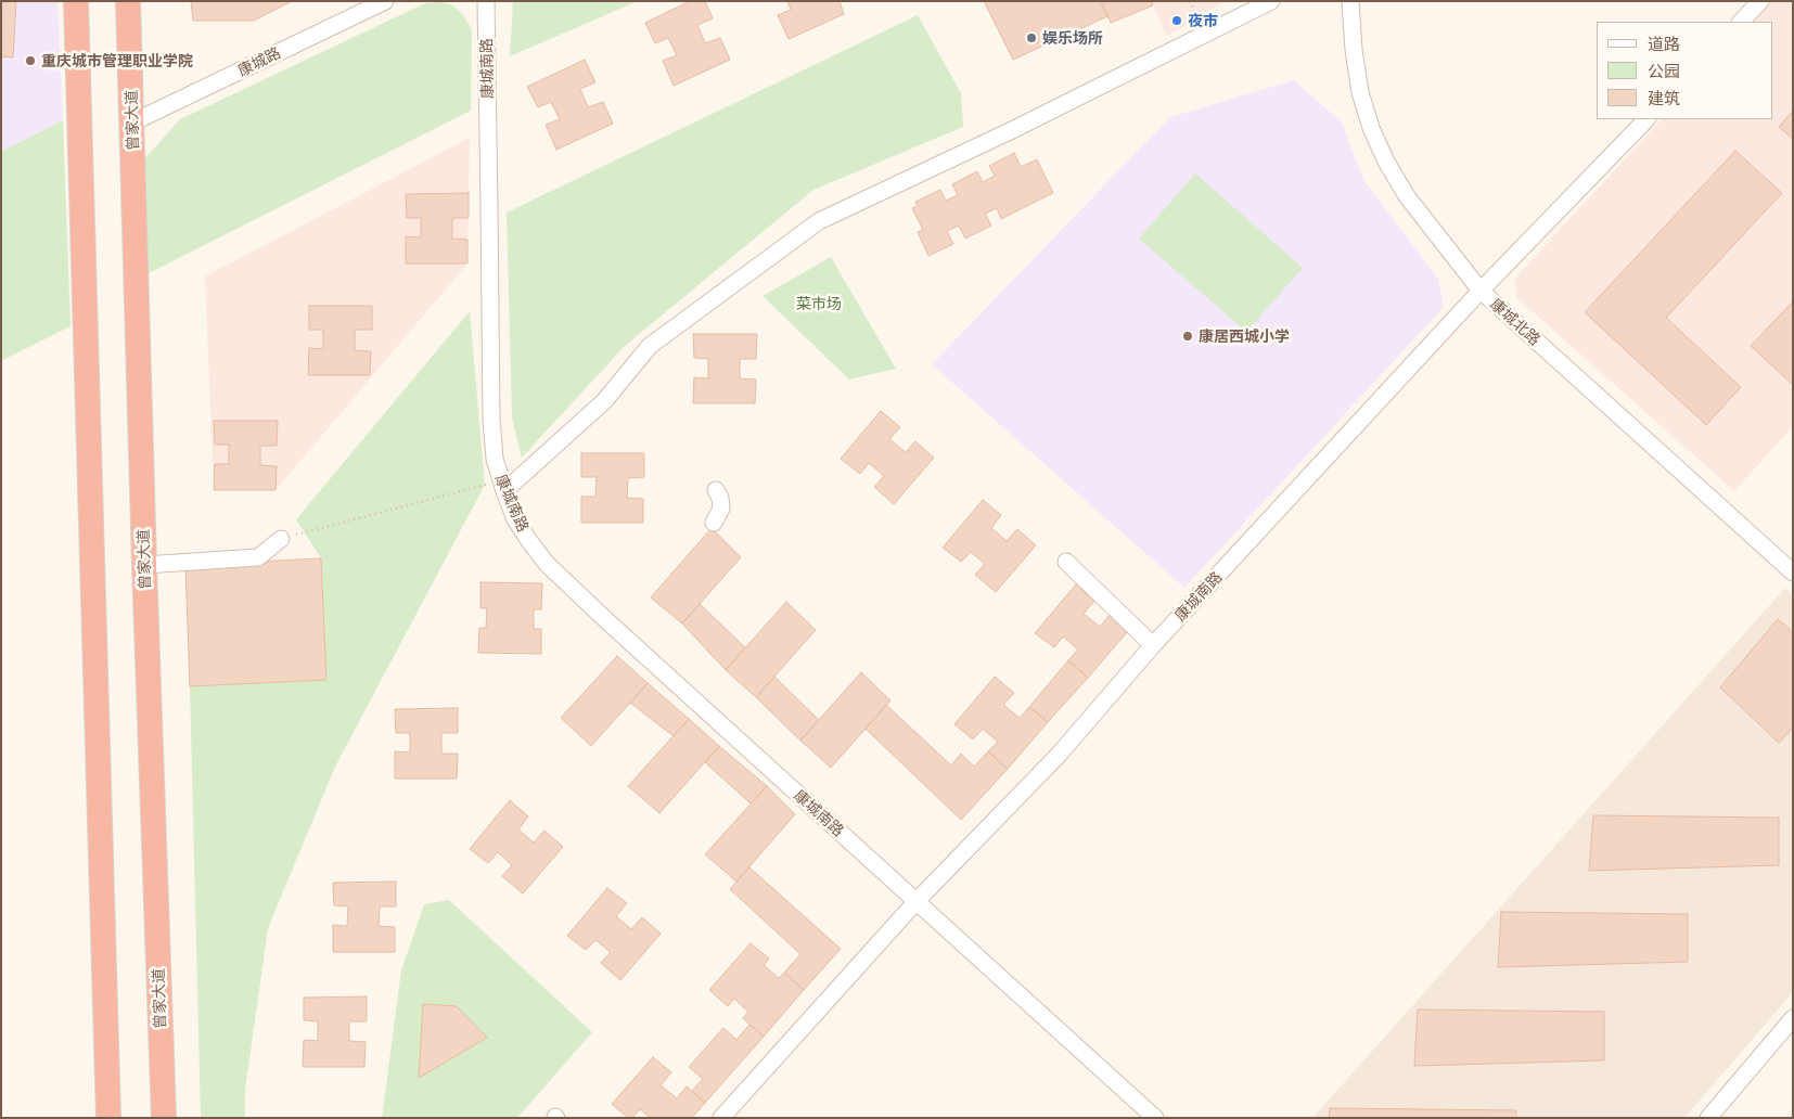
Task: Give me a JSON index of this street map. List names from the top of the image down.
{
  "streets": {
    "highway": ["曾家大道"],
    "street": ["康城路", "康城南路", "康城北路"]
  },
  "crossings": [
    ["康城路", "曾家大道"],
    ["康城南路", "康城北路"]
  ],
  "parks": ["菜市场"],
  "places": [
    "夜市",
    "娱乐场所",
    "重庆城市管理职业学院",
    "康居西城小学"
  ],
  "legend": ["道路", "公园", "建筑"]
}
